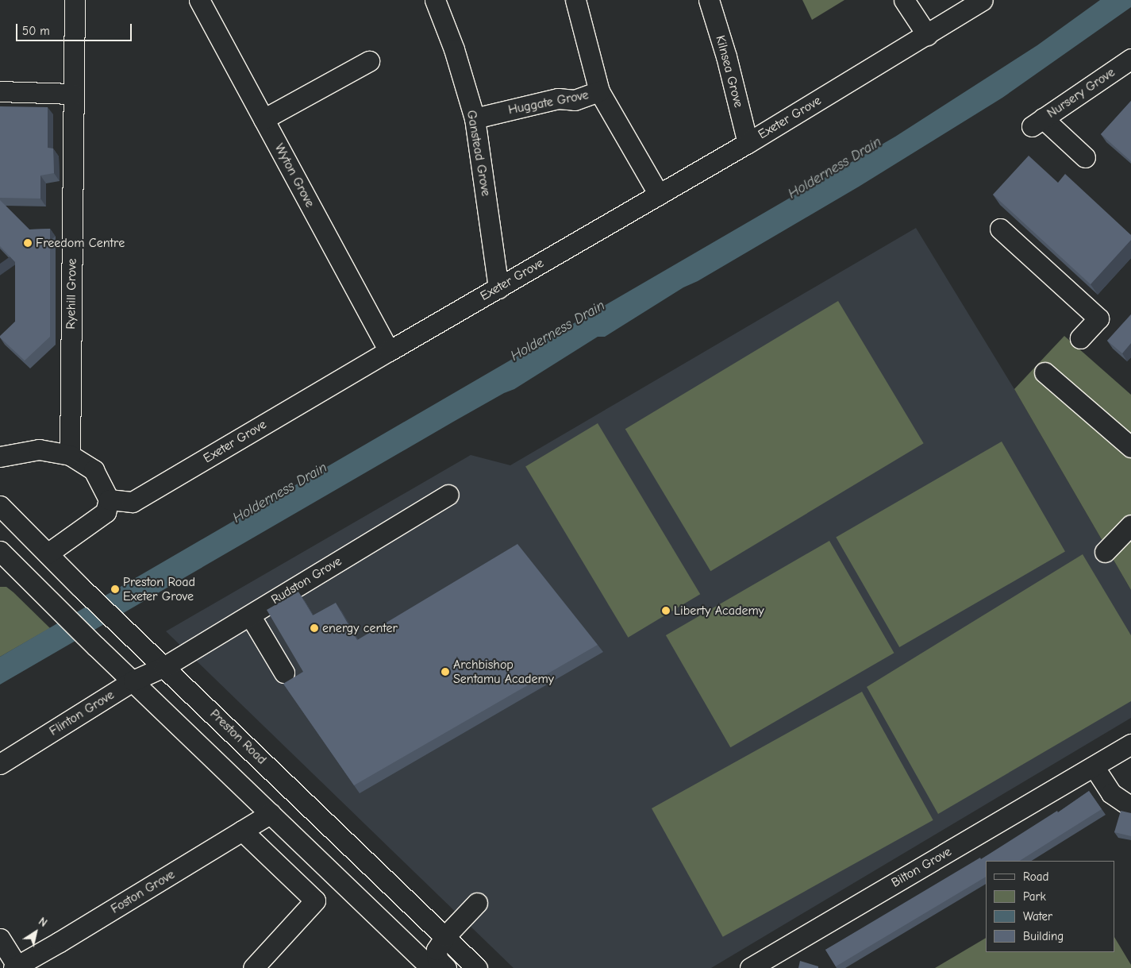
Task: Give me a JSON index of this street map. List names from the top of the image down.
{
  "streets": {
    "street": [
      "Kilnsea Grove",
      "Nursery Grove",
      "Huggate Grove",
      "Exeter Grove",
      "Ganstead Grove",
      "Wyton Grove",
      "Ryehill Grove",
      "Rudston Grove",
      "Flinton Grove",
      "Preston Road",
      "Bilton Grove",
      "Foston Grove"
    ]
  },
  "crossings": [
    ["Kilnsea Grove", "Exeter Grove"],
    ["Huggate Grove", "Exeter Grove"],
    ["Huggate Grove", "Ganstead Grove"],
    ["Exeter Grove", "Ganstead Grove"],
    ["Exeter Grove", "Wyton Grove"],
    ["Rudston Grove", "Flinton Grove"],
    ["Rudston Grove", "Preston Road"],
    ["Flinton Grove", "Preston Road"]
  ],
  "water": ["Holderness Drain"],
  "places": [
    "Freedom Centre",
    "Preston Road Exeter Grove",
    "Liberty Academy",
    "energy center",
    "Archbishop Sentamu Academy"
  ],
  "legend": [
    "Road",
    "Park",
    "Water",
    "Building"
  ],
  "scale_bar": "50 m",
  "north": "top right"
}
